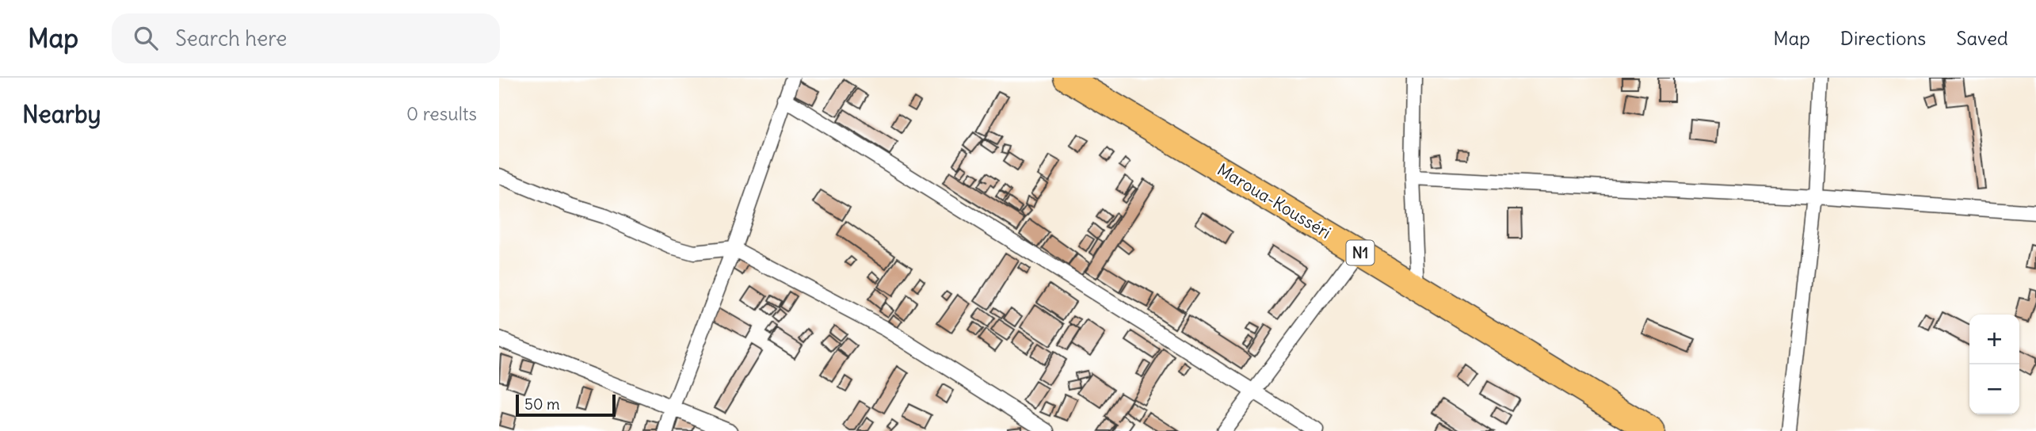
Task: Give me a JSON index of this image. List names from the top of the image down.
{
  "streets": {
    "highway": ["Maroua-Kousséri", "N1"]
  },
  "scale_bar": "50 m",
  "page": {
    "header": "Map",
    "search": "Search here",
    "nav": ["Map", "Directions", "Saved"],
    "heading": ["Nearby", "0 results"],
    "map_buttons": ["+", "−"],
    "scale": "50 m"
  }
}
